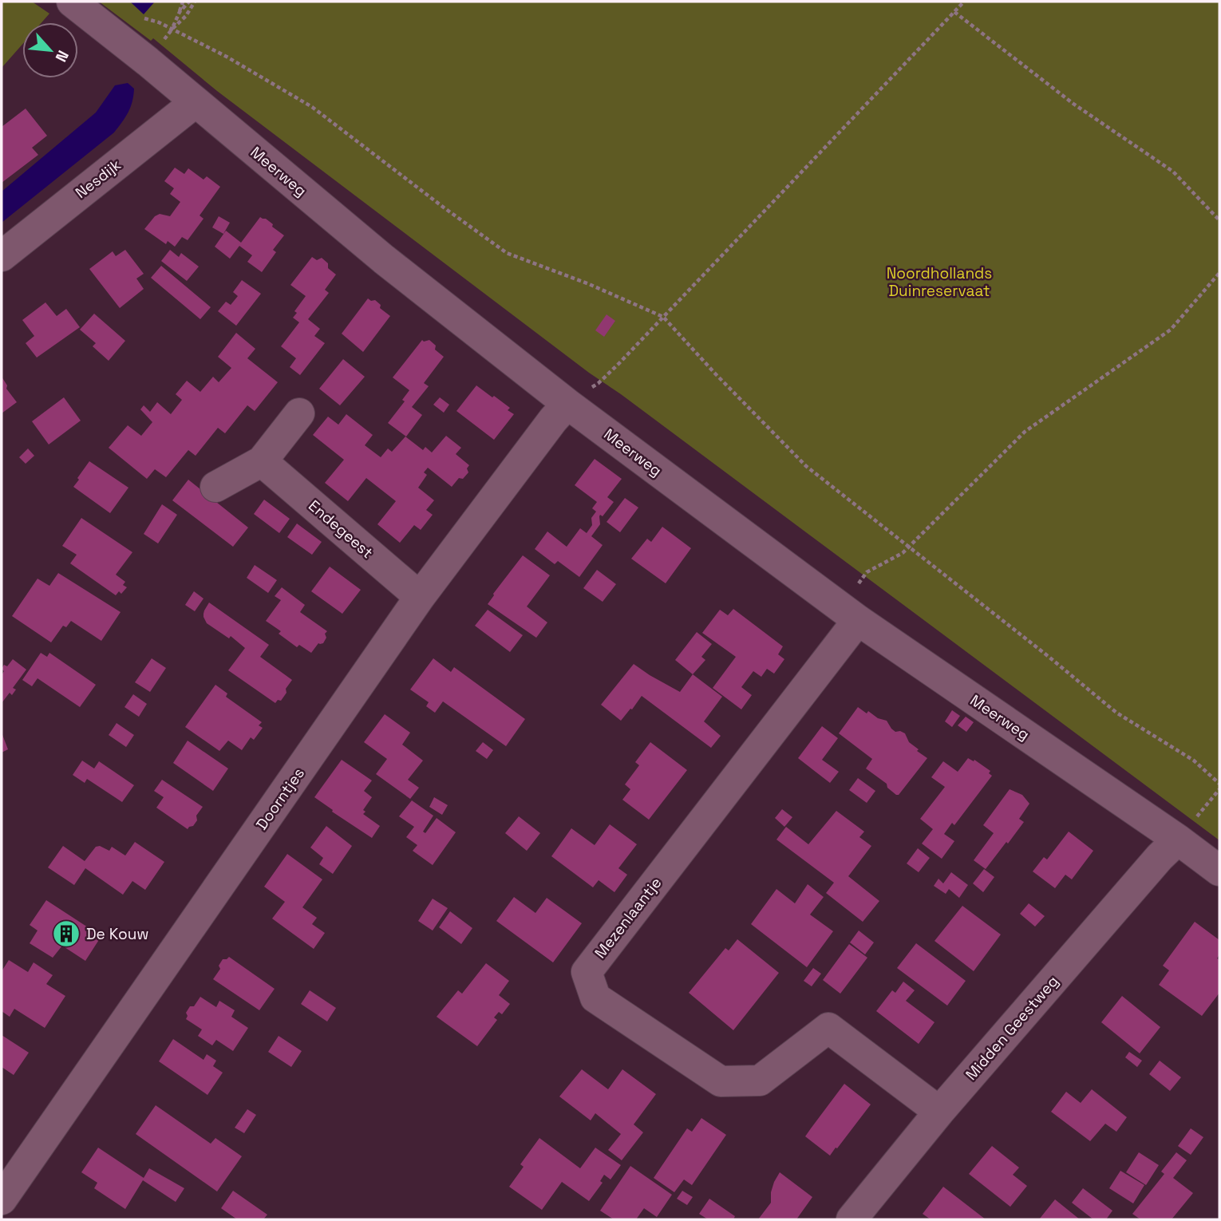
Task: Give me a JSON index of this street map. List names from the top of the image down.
{
  "streets": {
    "street": [
      "Meerweg",
      "Nesdijk",
      "Endegeest",
      "Doorntjes",
      "Mezenlaantje",
      "Midden Geestweg"
    ]
  },
  "crossings": [
    ["Meerweg", "Nesdijk"],
    ["Meerweg", "Doorntjes"],
    ["Meerweg", "Mezenlaantje"],
    ["Meerweg", "Midden Geestweg"],
    ["Endegeest", "Doorntjes"],
    ["Mezenlaantje", "Midden Geestweg"]
  ],
  "parks": ["Noordhollands Duinreservaat"],
  "places": {
    "building": ["De Kouw"]
  },
  "north": "bottom right"
}
